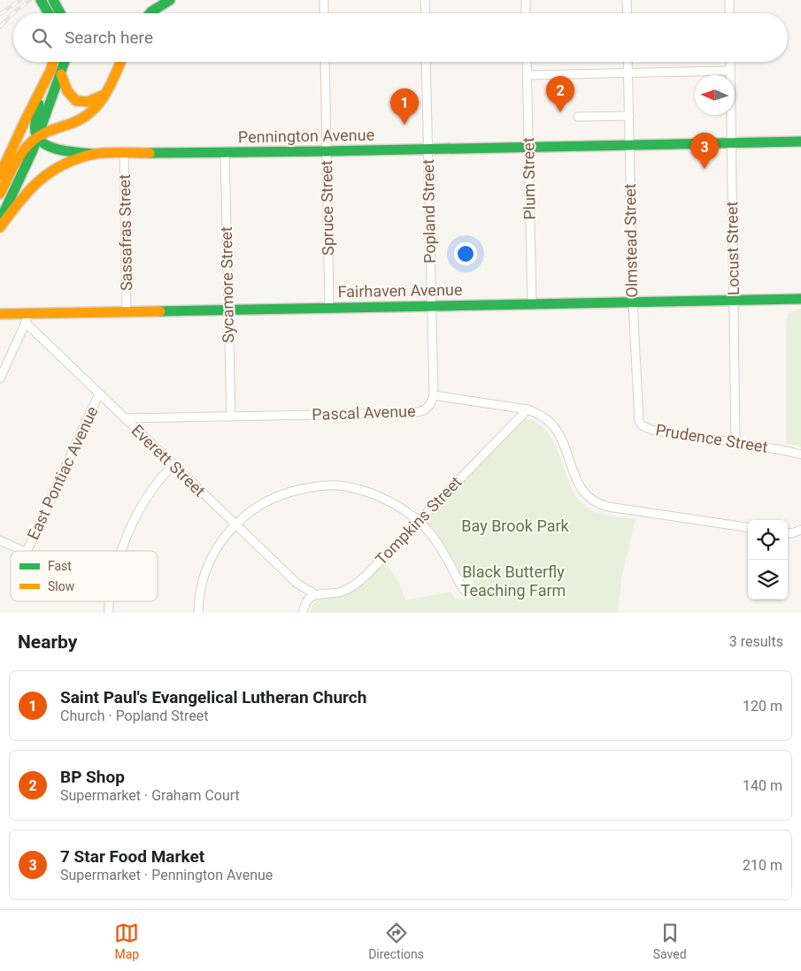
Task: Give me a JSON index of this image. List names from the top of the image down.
{
  "streets": {
    "main road": ["Pennington Avenue", "Fairhaven Avenue"],
    "street": [
      "Plum Street",
      "Spruce Street",
      "Popland Street",
      "Sassafras Street",
      "Olmstead Street",
      "Locust Street",
      "Sycamore Street",
      "Pascal Avenue",
      "Prudence Street",
      "Everett Street",
      "East Pontiac Avenue",
      "Tompkins Street"
    ]
  },
  "crossings": [
    ["Pennington Avenue", "Plum Street"],
    ["Pennington Avenue", "Spruce Street"],
    ["Pennington Avenue", "Popland Street"],
    ["Pennington Avenue", "Sassafras Street"],
    ["Pennington Avenue", "Olmstead Street"],
    ["Pennington Avenue", "Locust Street"],
    ["Pennington Avenue", "Sycamore Street"],
    ["Plum Street", "Fairhaven Avenue"],
    ["Spruce Street", "Fairhaven Avenue"],
    ["Popland Street", "Fairhaven Avenue"],
    ["Popland Street", "Pascal Avenue"],
    ["Sassafras Street", "Fairhaven Avenue"],
    ["Olmstead Street", "Fairhaven Avenue"],
    ["Olmstead Street", "Prudence Street"],
    ["Locust Street", "Fairhaven Avenue"],
    ["Locust Street", "Prudence Street"],
    ["Sycamore Street", "Fairhaven Avenue"],
    ["Sycamore Street", "Pascal Avenue"],
    ["Fairhaven Avenue", "Everett Street"],
    ["Pascal Avenue", "Everett Street"],
    ["Pascal Avenue", "Tompkins Street"],
    ["Everett Street", "East Pontiac Avenue"],
    ["Everett Street", "Tompkins Street"]
  ],
  "parks": ["Bay Brook Park", "Black Butterfly Teaching Farm"],
  "legend": ["Fast", "Slow"],
  "north": "left",
  "page": {
    "search": "Search here",
    "pins": ["2", "1", "3"],
    "heading": ["Nearby", "3 results"],
    "list": [
      {
        "mark": "1",
        "name": "Saint Paul's Evangelical Lutheran Church",
        "note": "Church · Popland Street",
        "value": "120 m"
      },
      {
        "mark": "2",
        "name": "BP Shop",
        "note": "Supermarket · Graham Court",
        "value": "140 m"
      },
      {
        "mark": "3",
        "name": "7 Star Food Market",
        "note": "Supermarket · Pennington Avenue",
        "value": "210 m"
      }
    ],
    "nav": ["Map", "Directions", "Saved"]
  }
}
